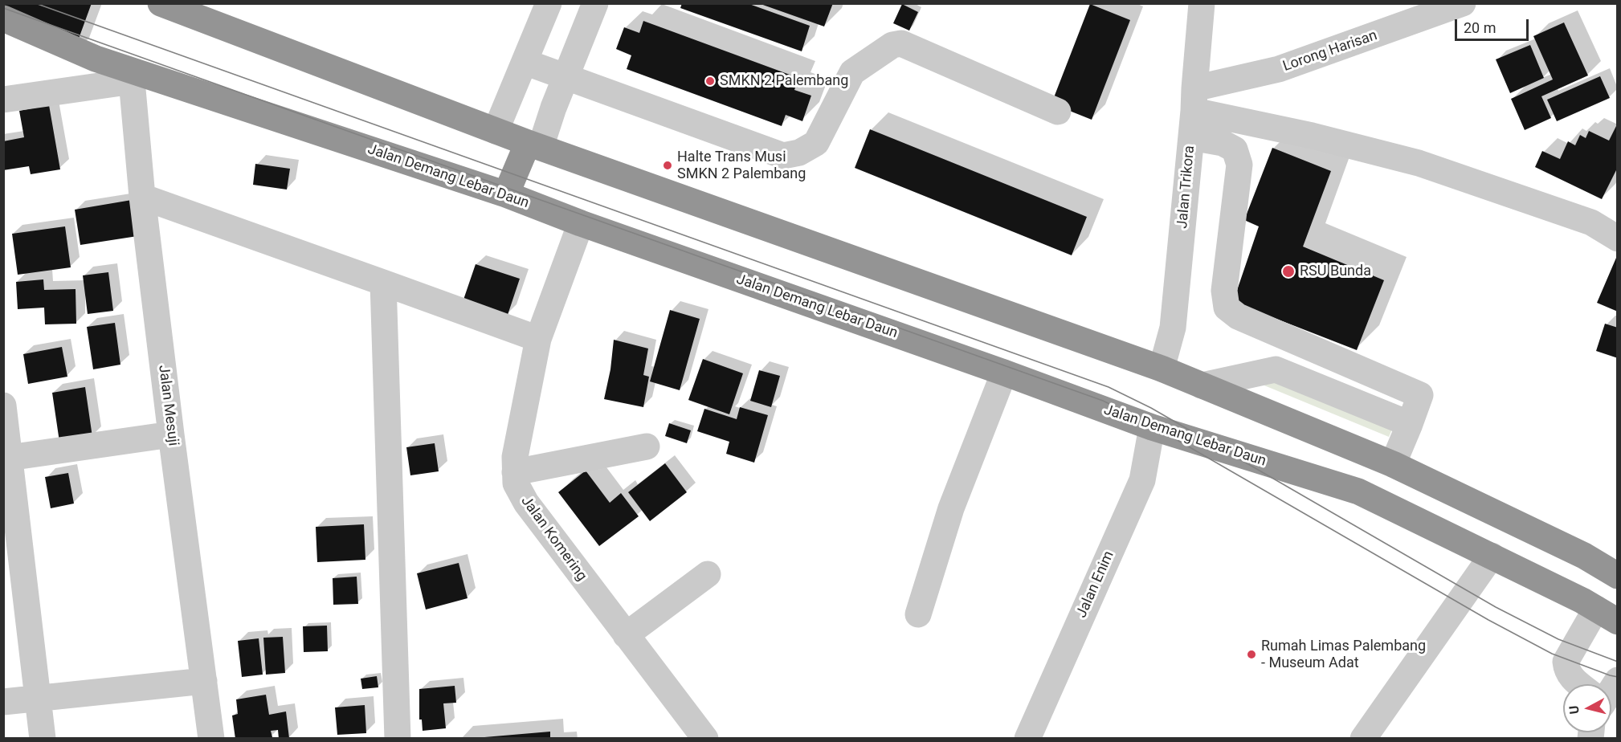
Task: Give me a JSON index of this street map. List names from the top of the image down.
{
  "streets": {
    "highway": ["Jalan Demang Lebar Daun"],
    "street": [
      "Lorong Harisan",
      "Jalan Trikora",
      "Jalan Mesuji",
      "Jalan Komering",
      "Jalan Enim"
    ]
  },
  "crossings": [
    ["Lorong Harisan", "Jalan Trikora"],
    ["Jalan Demang Lebar Daun", "Jalan Mesuji"],
    ["Jalan Demang Lebar Daun", "Jalan Komering"],
    ["Jalan Demang Lebar Daun", "Jalan Enim"]
  ],
  "places": [
    "SMKN 2 Palembang",
    "Halte Trans Musi SMKN 2 Palembang",
    "RSU Bunda",
    "Rumah Limas Palembang - Museum Adat"
  ],
  "scale_bar": "20 m",
  "north": "left"
}
